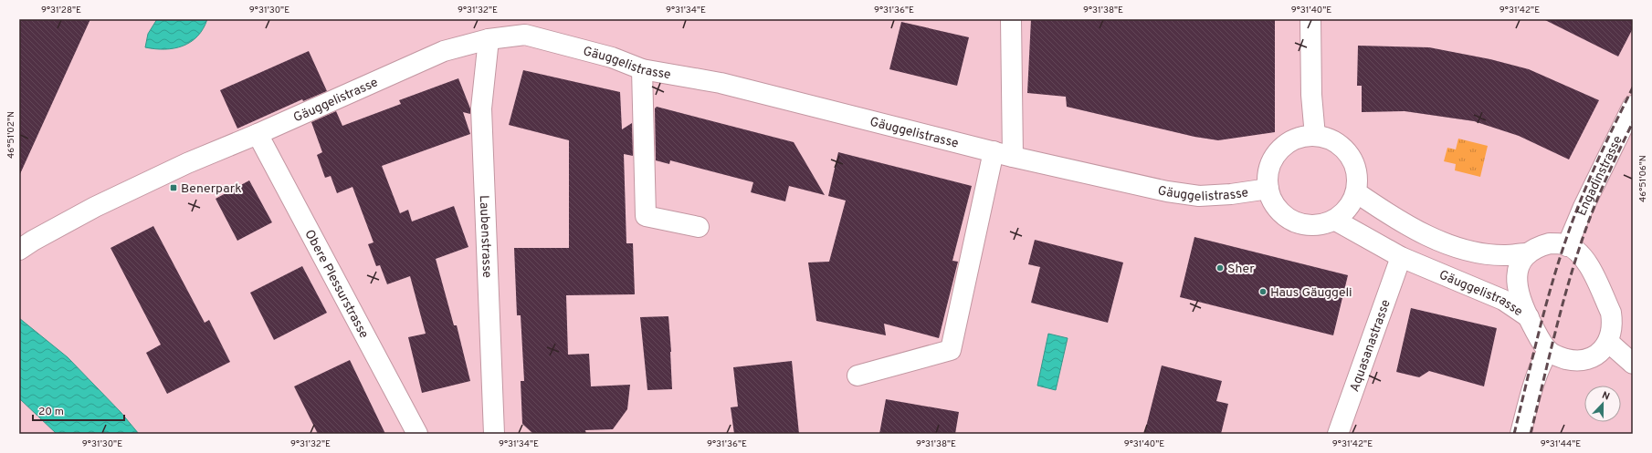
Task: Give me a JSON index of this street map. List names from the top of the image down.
{
  "streets": {
    "street": [
      "Gäuggelistrasse",
      "Engadinstrasse",
      "Laubenstrasse",
      "Obere Plessurstrasse",
      "Aquasanastrasse"
    ]
  },
  "crossings": [
    ["Gäuggelistrasse", "Engadinstrasse"],
    ["Gäuggelistrasse", "Laubenstrasse"],
    ["Gäuggelistrasse", "Obere Plessurstrasse"],
    ["Gäuggelistrasse", "Aquasanastrasse"]
  ],
  "places": {
    "transit": ["Benerpark"],
    "other": ["Sher", "Haus Gäuggeli"]
  },
  "scale_bar": "20 m",
  "north": "top",
  "coordinates": [
    "9°31'28\"E",
    "9°31'30\"E",
    "9°31'32\"E",
    "9°31'34\"E",
    "9°31'36\"E",
    "9°31'38\"E",
    "9°31'40\"E",
    "9°31'42\"E",
    "46°51'02\"N",
    "46°51'06\"N",
    "9°31'44\"E"
  ]
}
